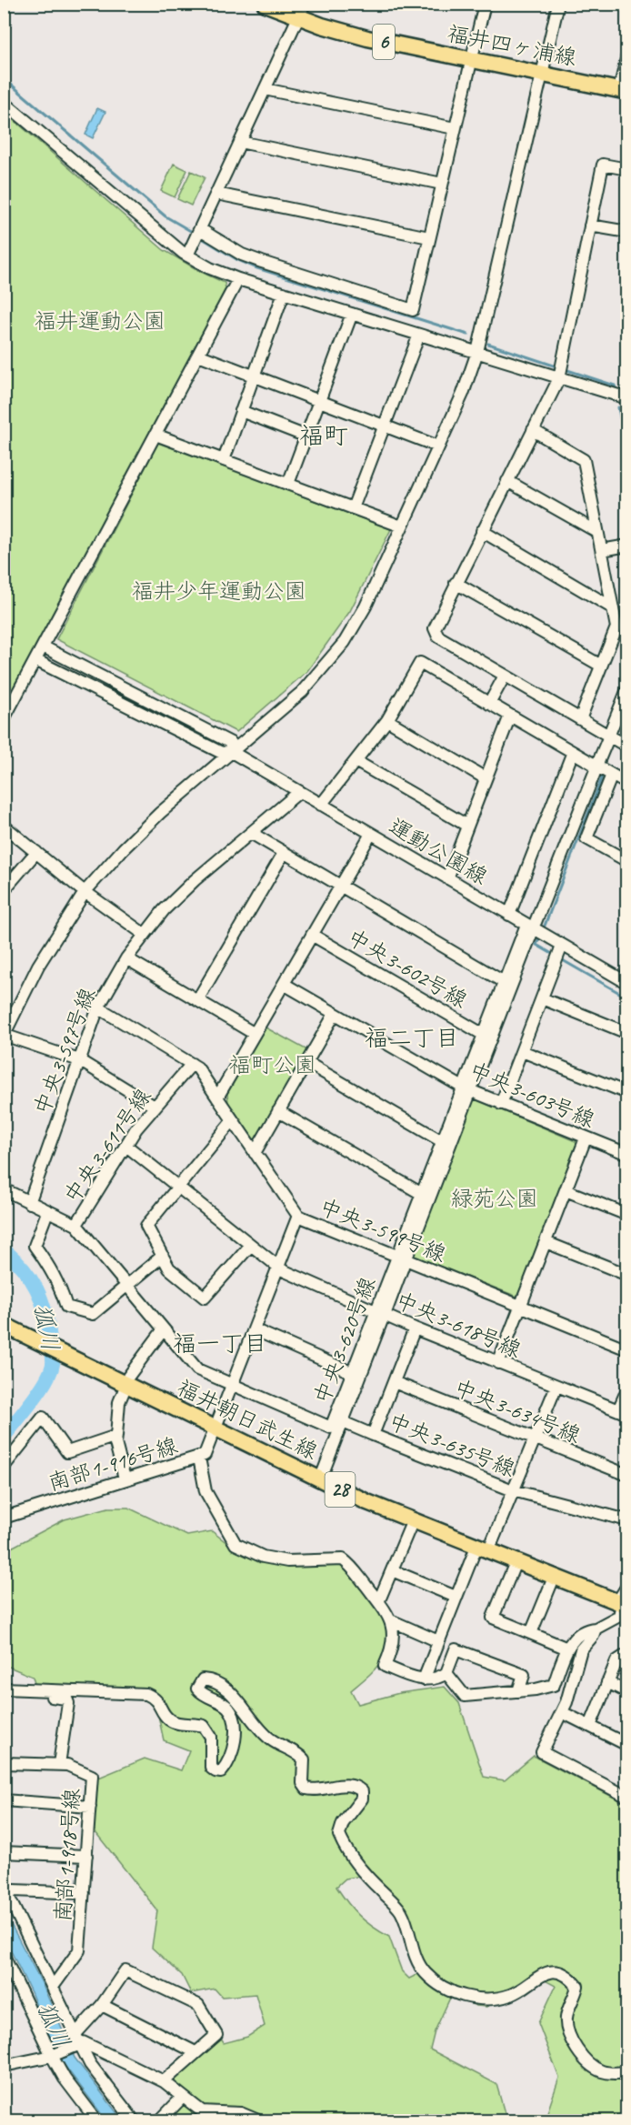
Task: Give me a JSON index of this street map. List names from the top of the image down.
{
  "streets": {
    "main road": [
      "6",
      "福井四ヶ浦線",
      "福井朝日武生線",
      "28"
    ],
    "street": [
      "運動公園線",
      "中央3-602号線",
      "中央3-597号線",
      "中央3-603号線",
      "中央3-611号線",
      "中央3-599号線",
      "中央3-618号線",
      "中央3-620号線",
      "中央3-634号線",
      "中央3-635号線",
      "南部1-916号線",
      "南部1-918号線"
    ]
  },
  "crossings": [
    ["運動公園線", "中央3-597号線"],
    ["中央3-597号線", "中央3-599号線"],
    ["中央3-611号線", "中央3-599号線"],
    ["中央3-611号線", "中央3-618号線"],
    ["中央3-599号線", "中央3-620号線"],
    ["中央3-599号線", "南部1-916号線"],
    ["中央3-618号線", "中央3-620号線"],
    ["中央3-618号線", "中央3-635号線"],
    ["中央3-618号線", "南部1-916号線"],
    ["中央3-620号線", "南部1-916号線"],
    ["中央3-634号線", "中央3-635号線"],
    ["福井朝日武生線", "南部1-916号線"]
  ],
  "districts": ["福町", "福二丁目", "福一丁目"],
  "water": ["狐川"],
  "parks": [
    "福井運動公園",
    "福井少年運動公園",
    "福町公園",
    "緑苑公園"
  ]
}
